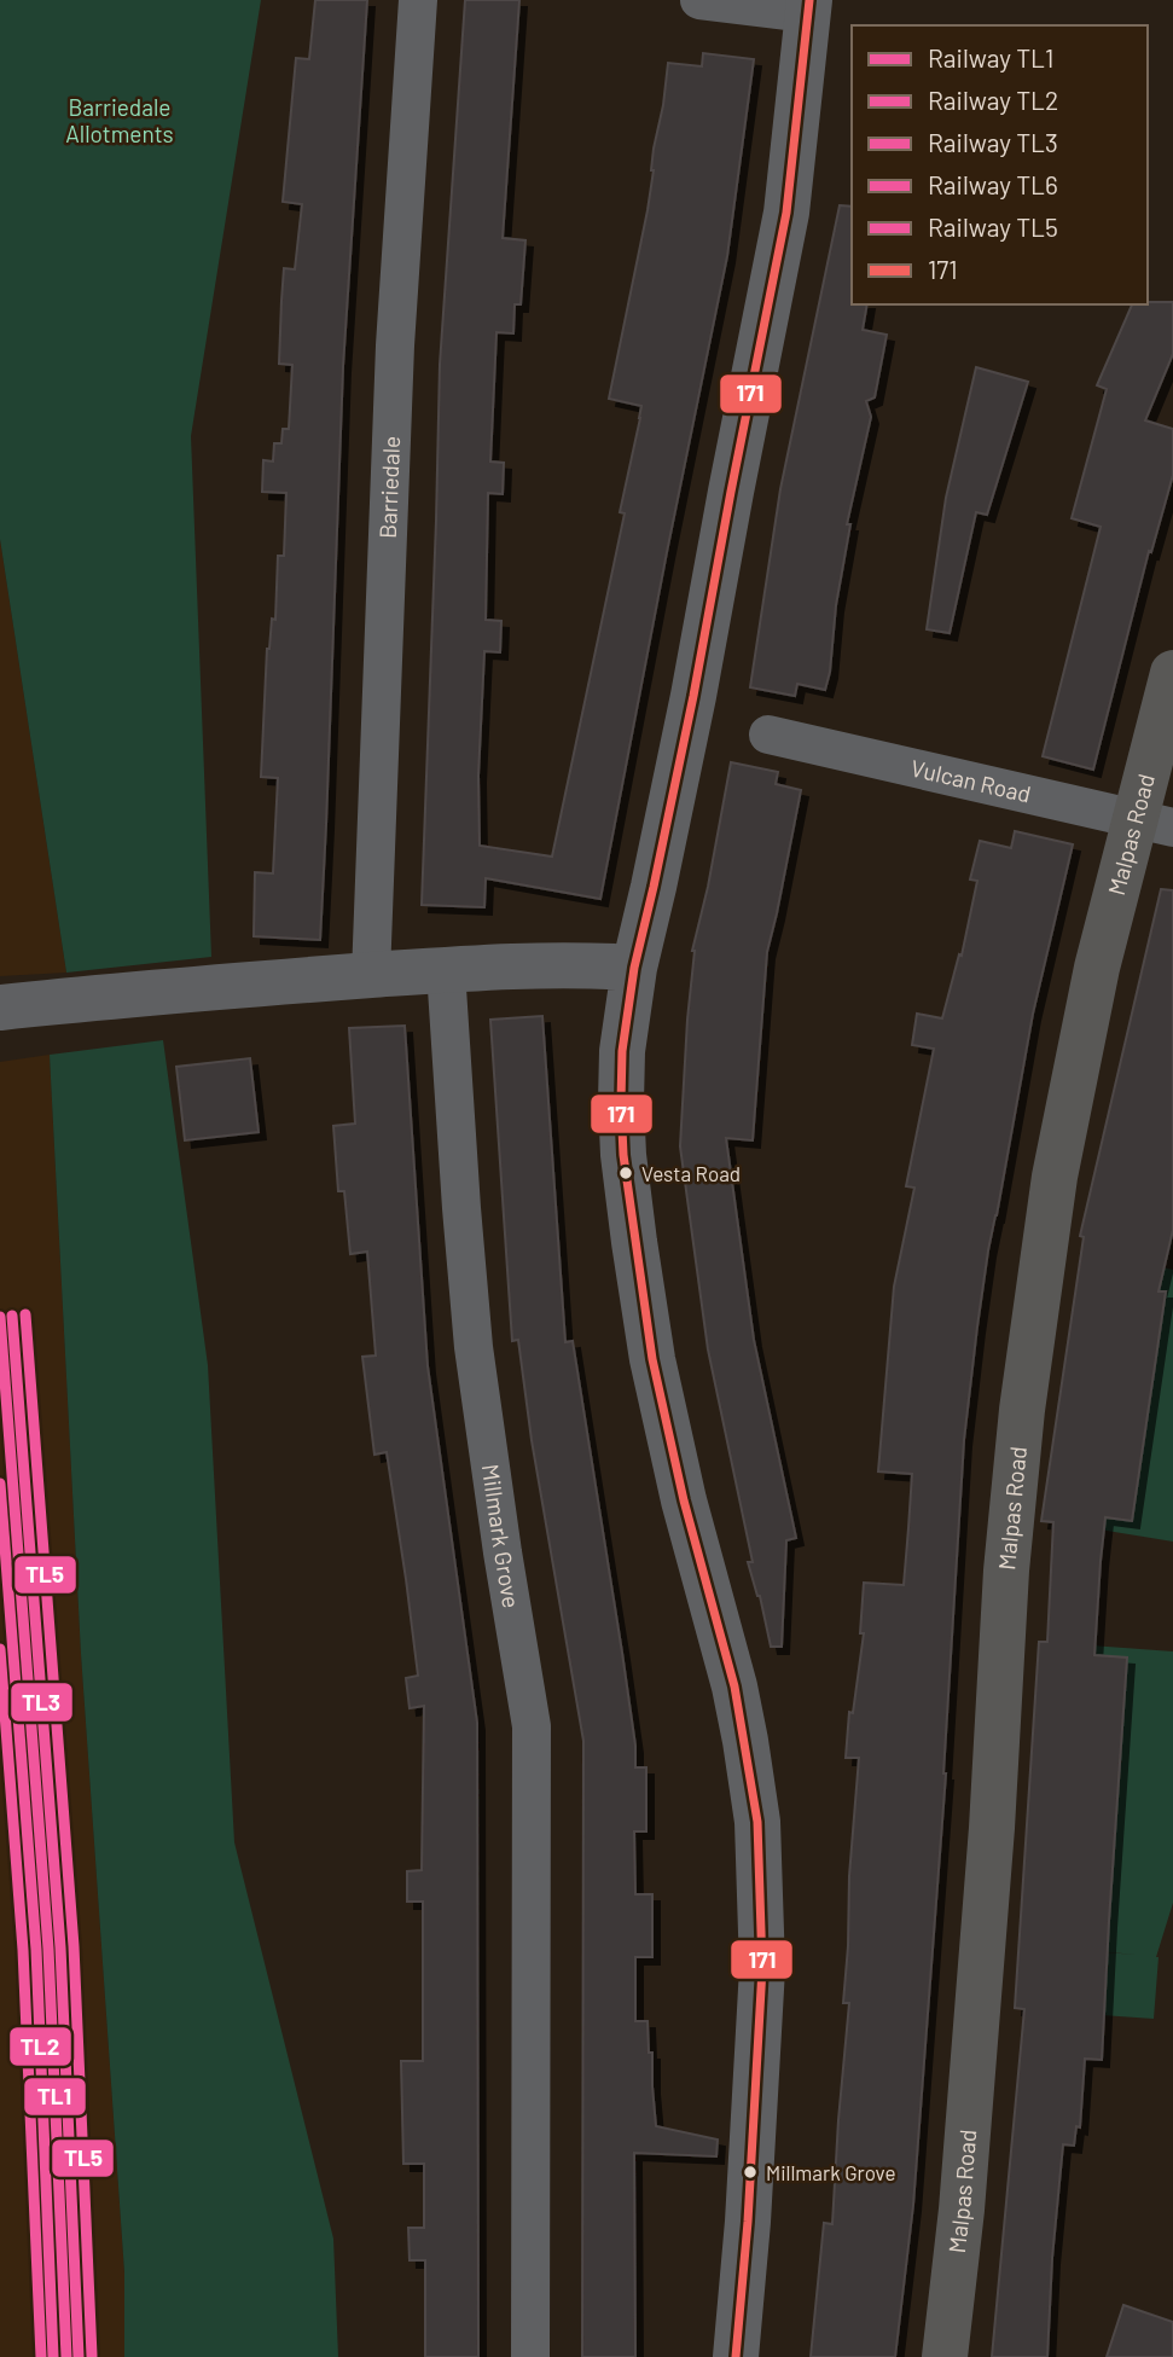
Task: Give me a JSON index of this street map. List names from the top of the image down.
{
  "streets": {
    "main road": ["Malpas Road"],
    "street": ["Barriedale", "Vulcan Road", "Millmark Grove"]
  },
  "crossings": [
    ["Vulcan Road", "Malpas Road"]
  ],
  "parks": ["Barriedale Allotments"],
  "places": ["Vesta Road", "Millmark Grove"],
  "lines": [
    "transit line 171",
    "rail line TL5",
    "rail line TL3",
    "rail line TL1",
    "rail line TL2",
    "rail line TL6"
  ],
  "legend": [
    "Railway TL1",
    "Railway TL2",
    "Railway TL3",
    "Railway TL6",
    "Railway TL5",
    "171"
  ]
}
